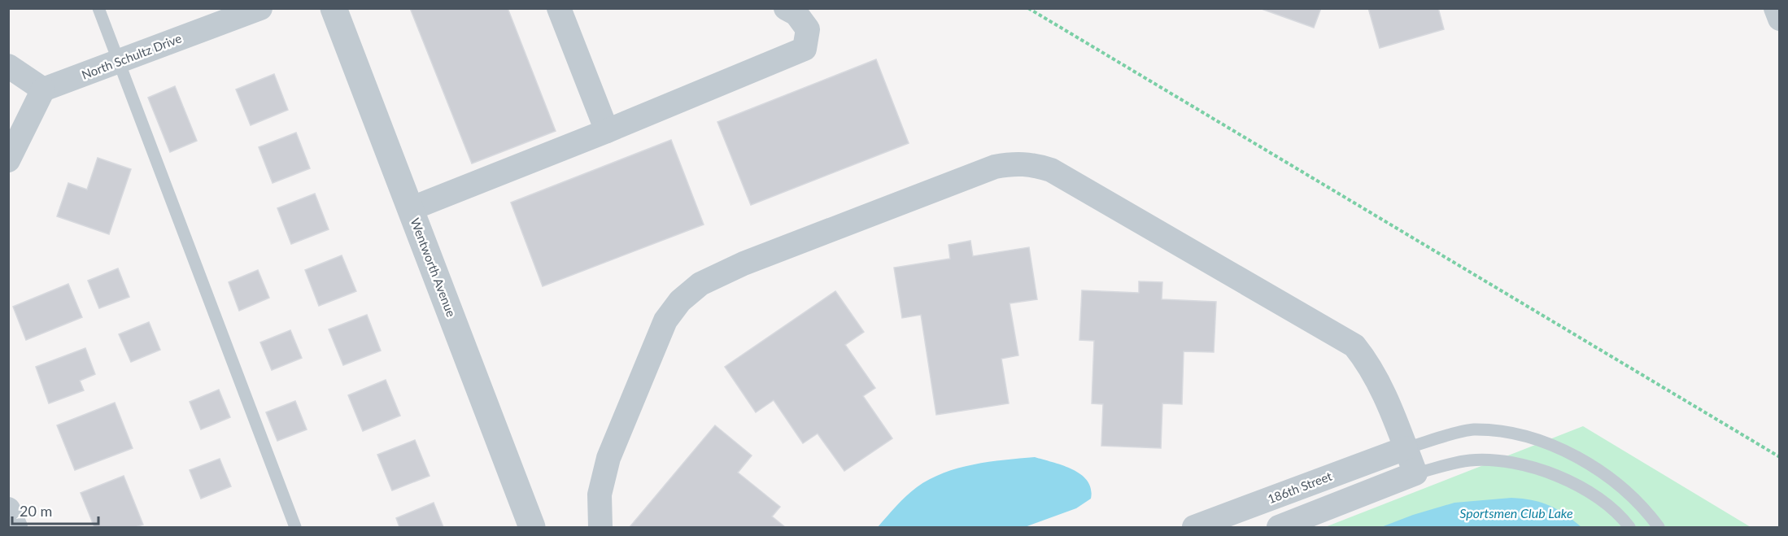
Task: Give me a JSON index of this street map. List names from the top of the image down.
{
  "streets": {
    "street": ["North Schultz Drive", "Wentworth Avenue", "186th Street"]
  },
  "water": ["Sportsmen Club Lake"],
  "scale_bar": "20 m"
}
